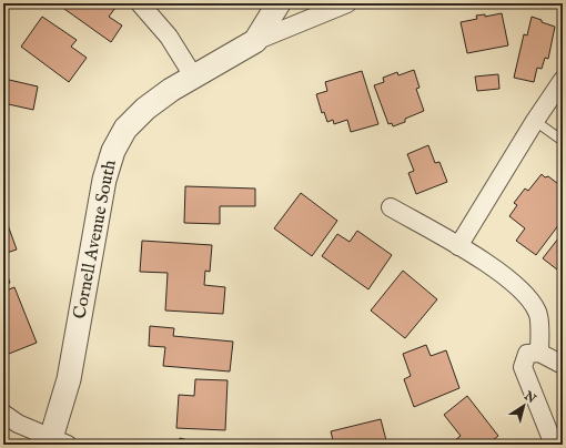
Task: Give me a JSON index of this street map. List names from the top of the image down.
{
  "streets": {
    "street": ["Cornell Avenue South"]
  },
  "north": "top right"
}
